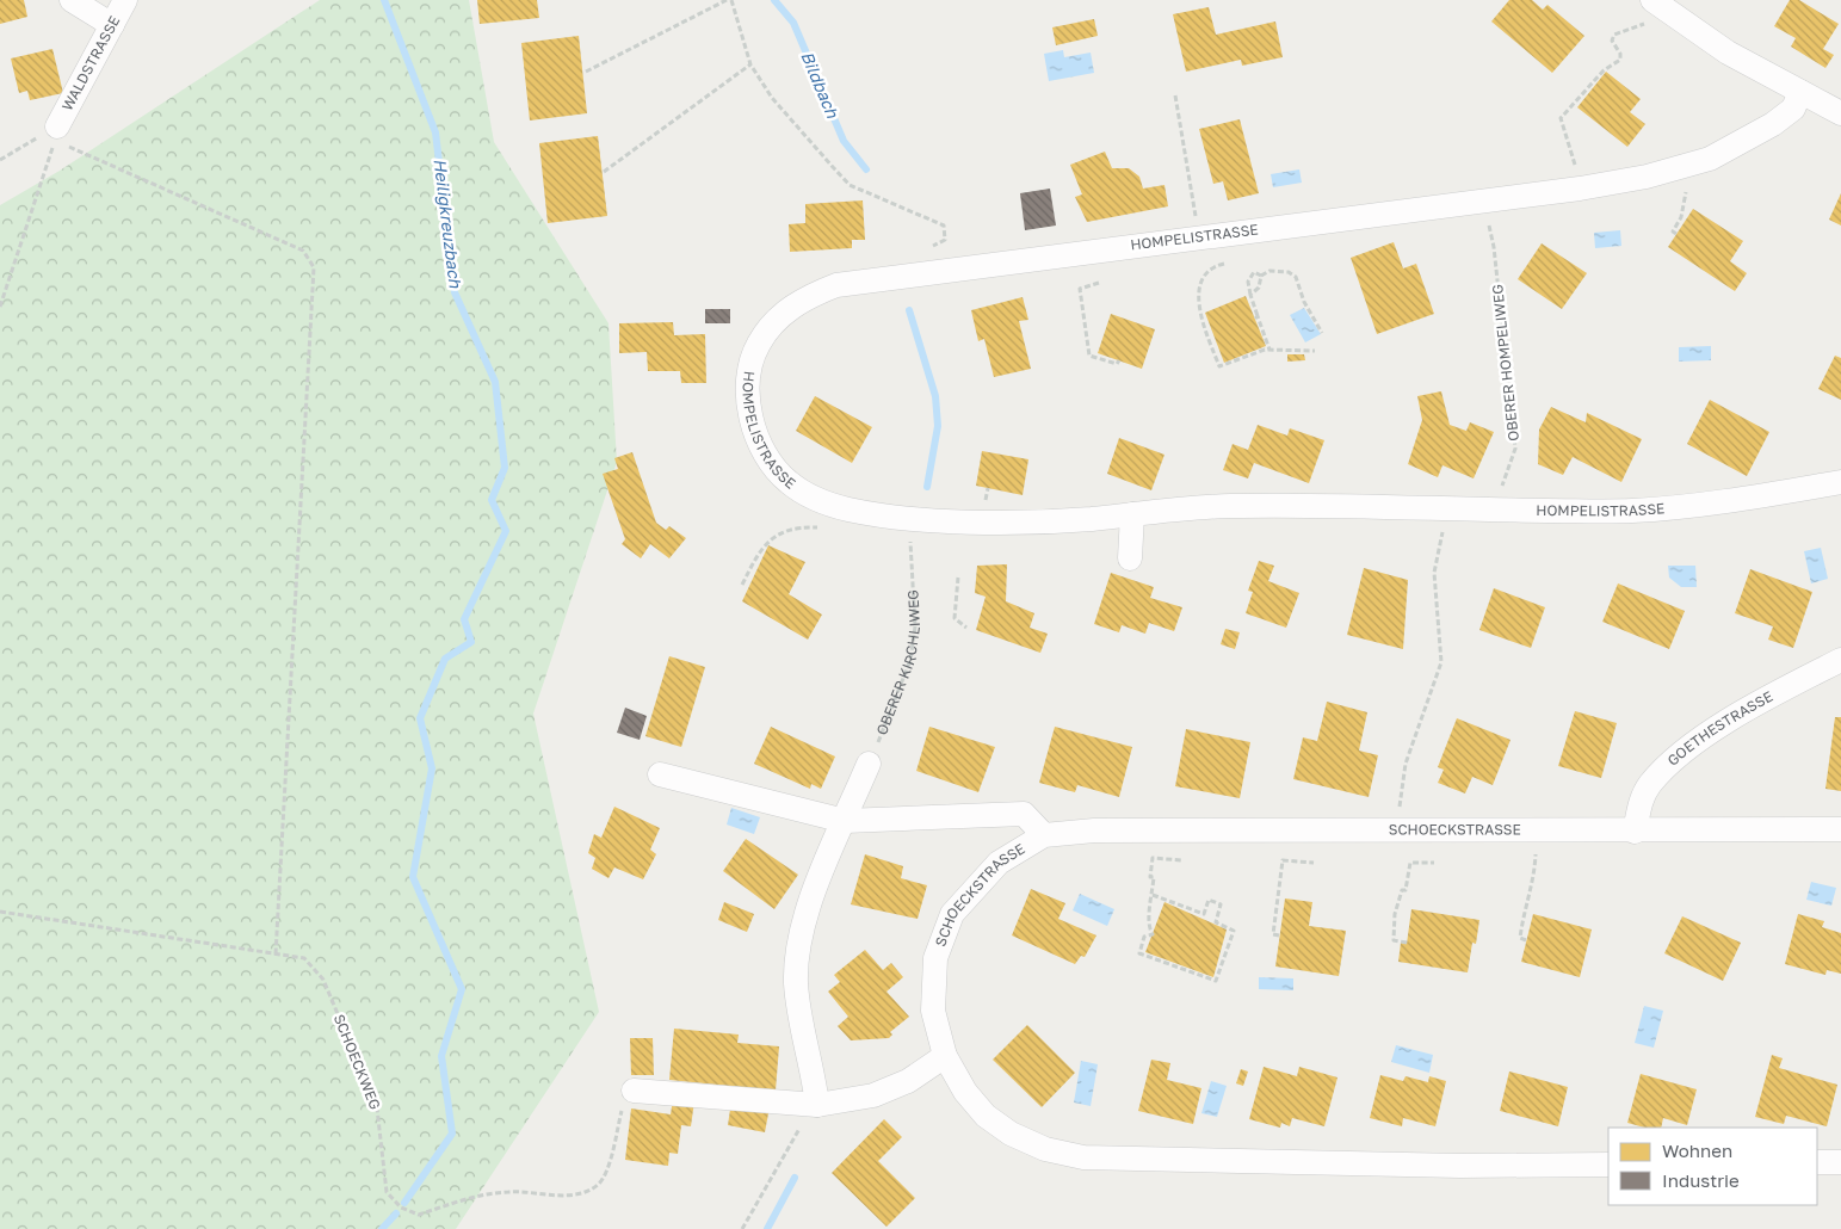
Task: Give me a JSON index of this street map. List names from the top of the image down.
{
  "streets": {
    "street": [
      "WALDSTRASSE",
      "HOMPELISTRASSE",
      "GOETHESTRASSE",
      "SCHOECKSTRASSE"
    ],
    "path": ["OBERER HOMPELIWEG", "OBERER KIRCHLIWEG", "SCHOECKWEG"]
  },
  "crossings": [
    ["HOMPELISTRASSE", "OBERER HOMPELIWEG"],
    ["GOETHESTRASSE", "SCHOECKSTRASSE"]
  ],
  "water": ["Bildbach", "Heiligkreuzbach"],
  "legend": ["Wohnen", "Industrie"]
}
